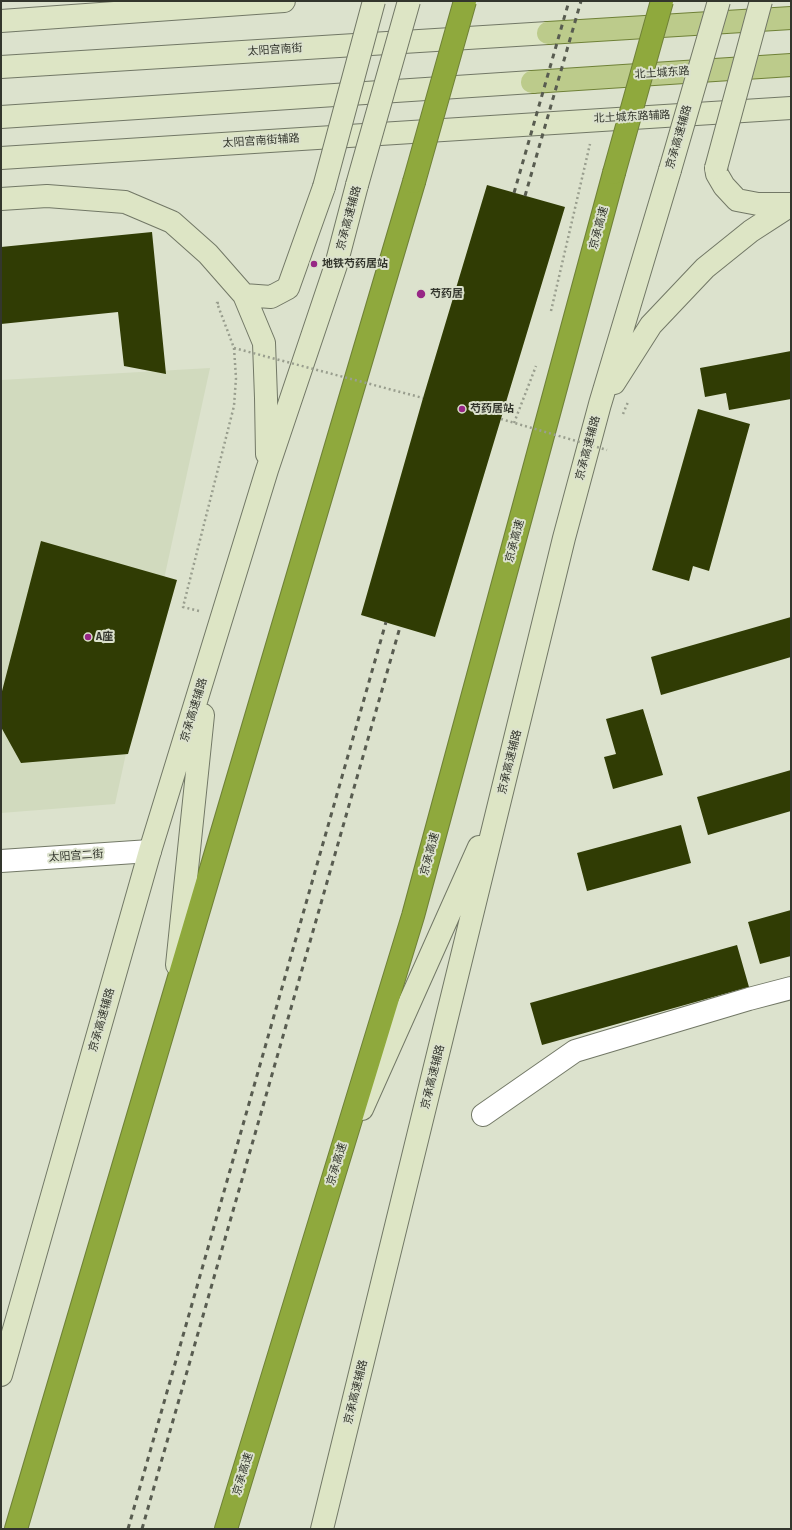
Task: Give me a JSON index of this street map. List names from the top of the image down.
{
  "streets": {
    "highway": ["京承高速"],
    "main road": ["北土城东路"],
    "street": [
      "太阳宫南街",
      "北土城东路辅路",
      "京承高速辅路",
      "太阳宫南街辅路",
      "太阳宫二街"
    ]
  },
  "crossings": [
    ["北土城东路辅路", "太阳宫南街辅路"],
    ["京承高速辅路", "太阳宫二街"]
  ],
  "places": [
    "地铁芍药居站",
    "芍药居",
    "芍药居站",
    "A座"
  ]
}
